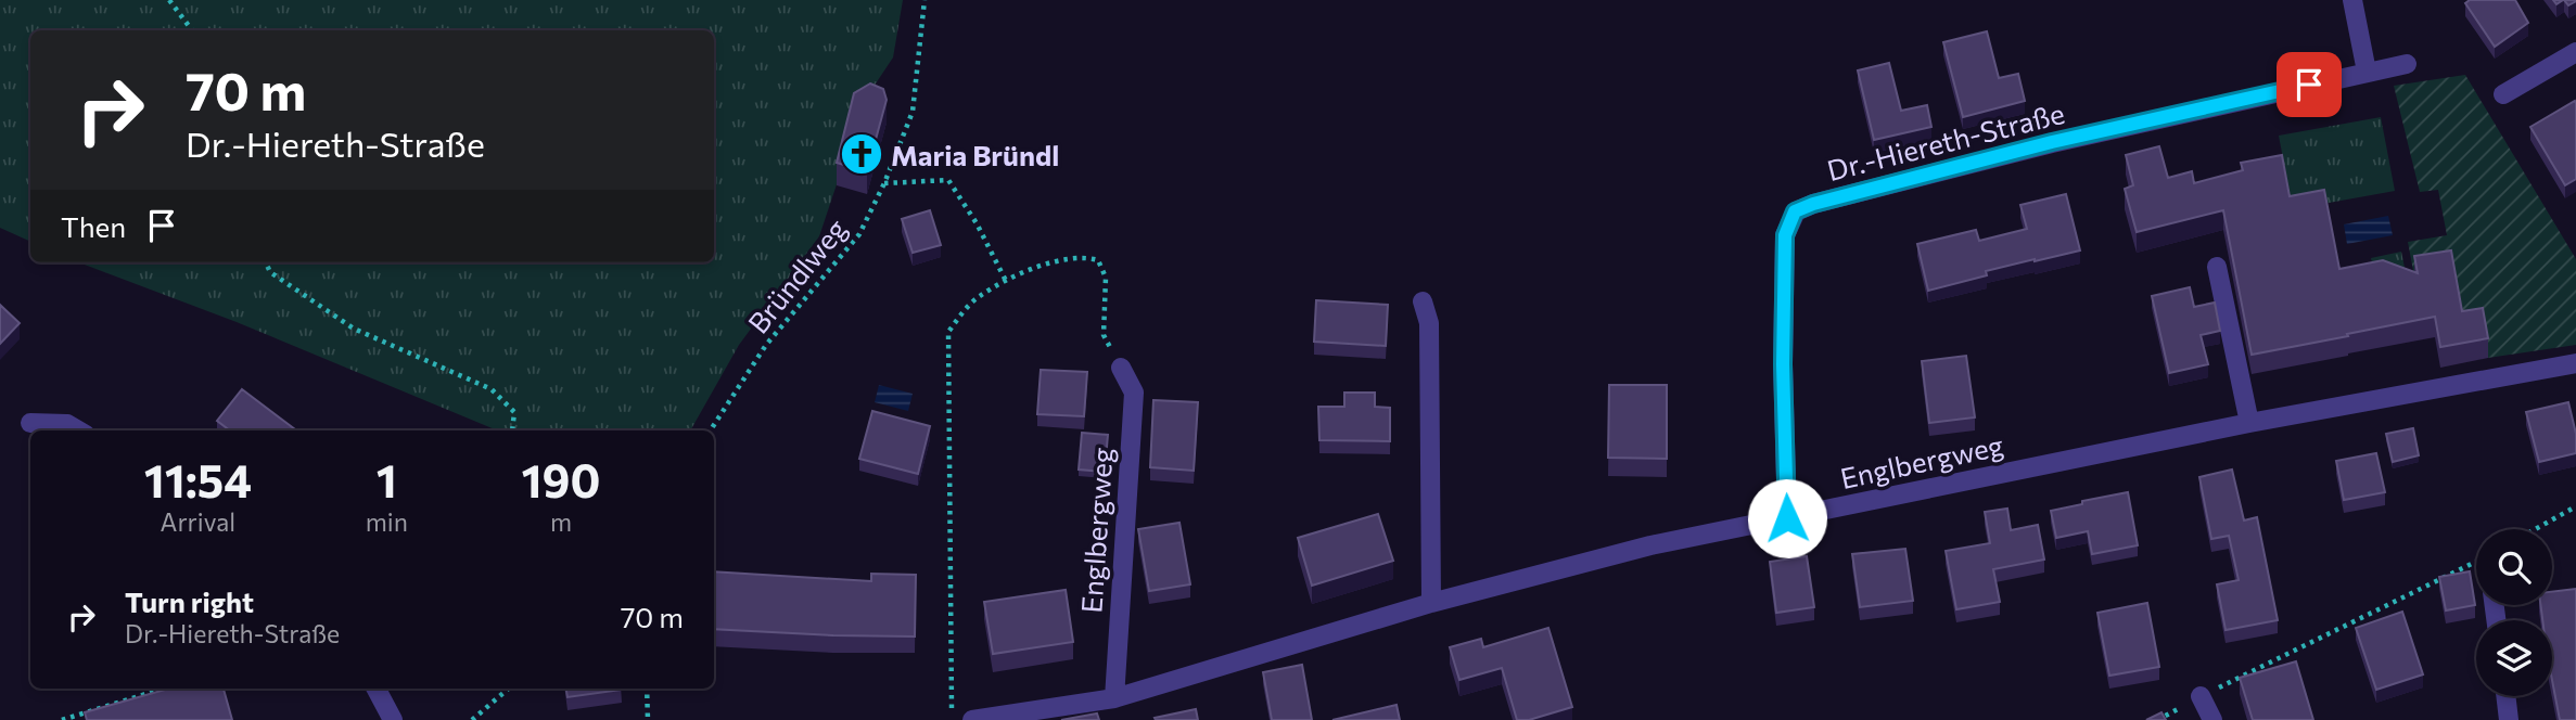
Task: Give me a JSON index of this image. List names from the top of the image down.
{
  "streets": {
    "street": ["Dr.-Hiereth-Straße", "Englbergweg"],
    "path": ["Bründlweg"]
  },
  "crossings": [
    ["Dr.-Hiereth-Straße", "Englbergweg"]
  ],
  "places": {
    "church": ["Maria Bründl"]
  },
  "page": {
    "turn": ["70 m", "Dr.-Hiereth-Straße"],
    "then": "Then",
    "eta": [
      "11:54",
      "Arrival",
      "1",
      "min",
      "190",
      "m"
    ],
    "list": [
      {
        "name": "Turn right",
        "note": "Dr.-Hiereth-Straße",
        "value": "70 m"
      }
    ]
  }
}
